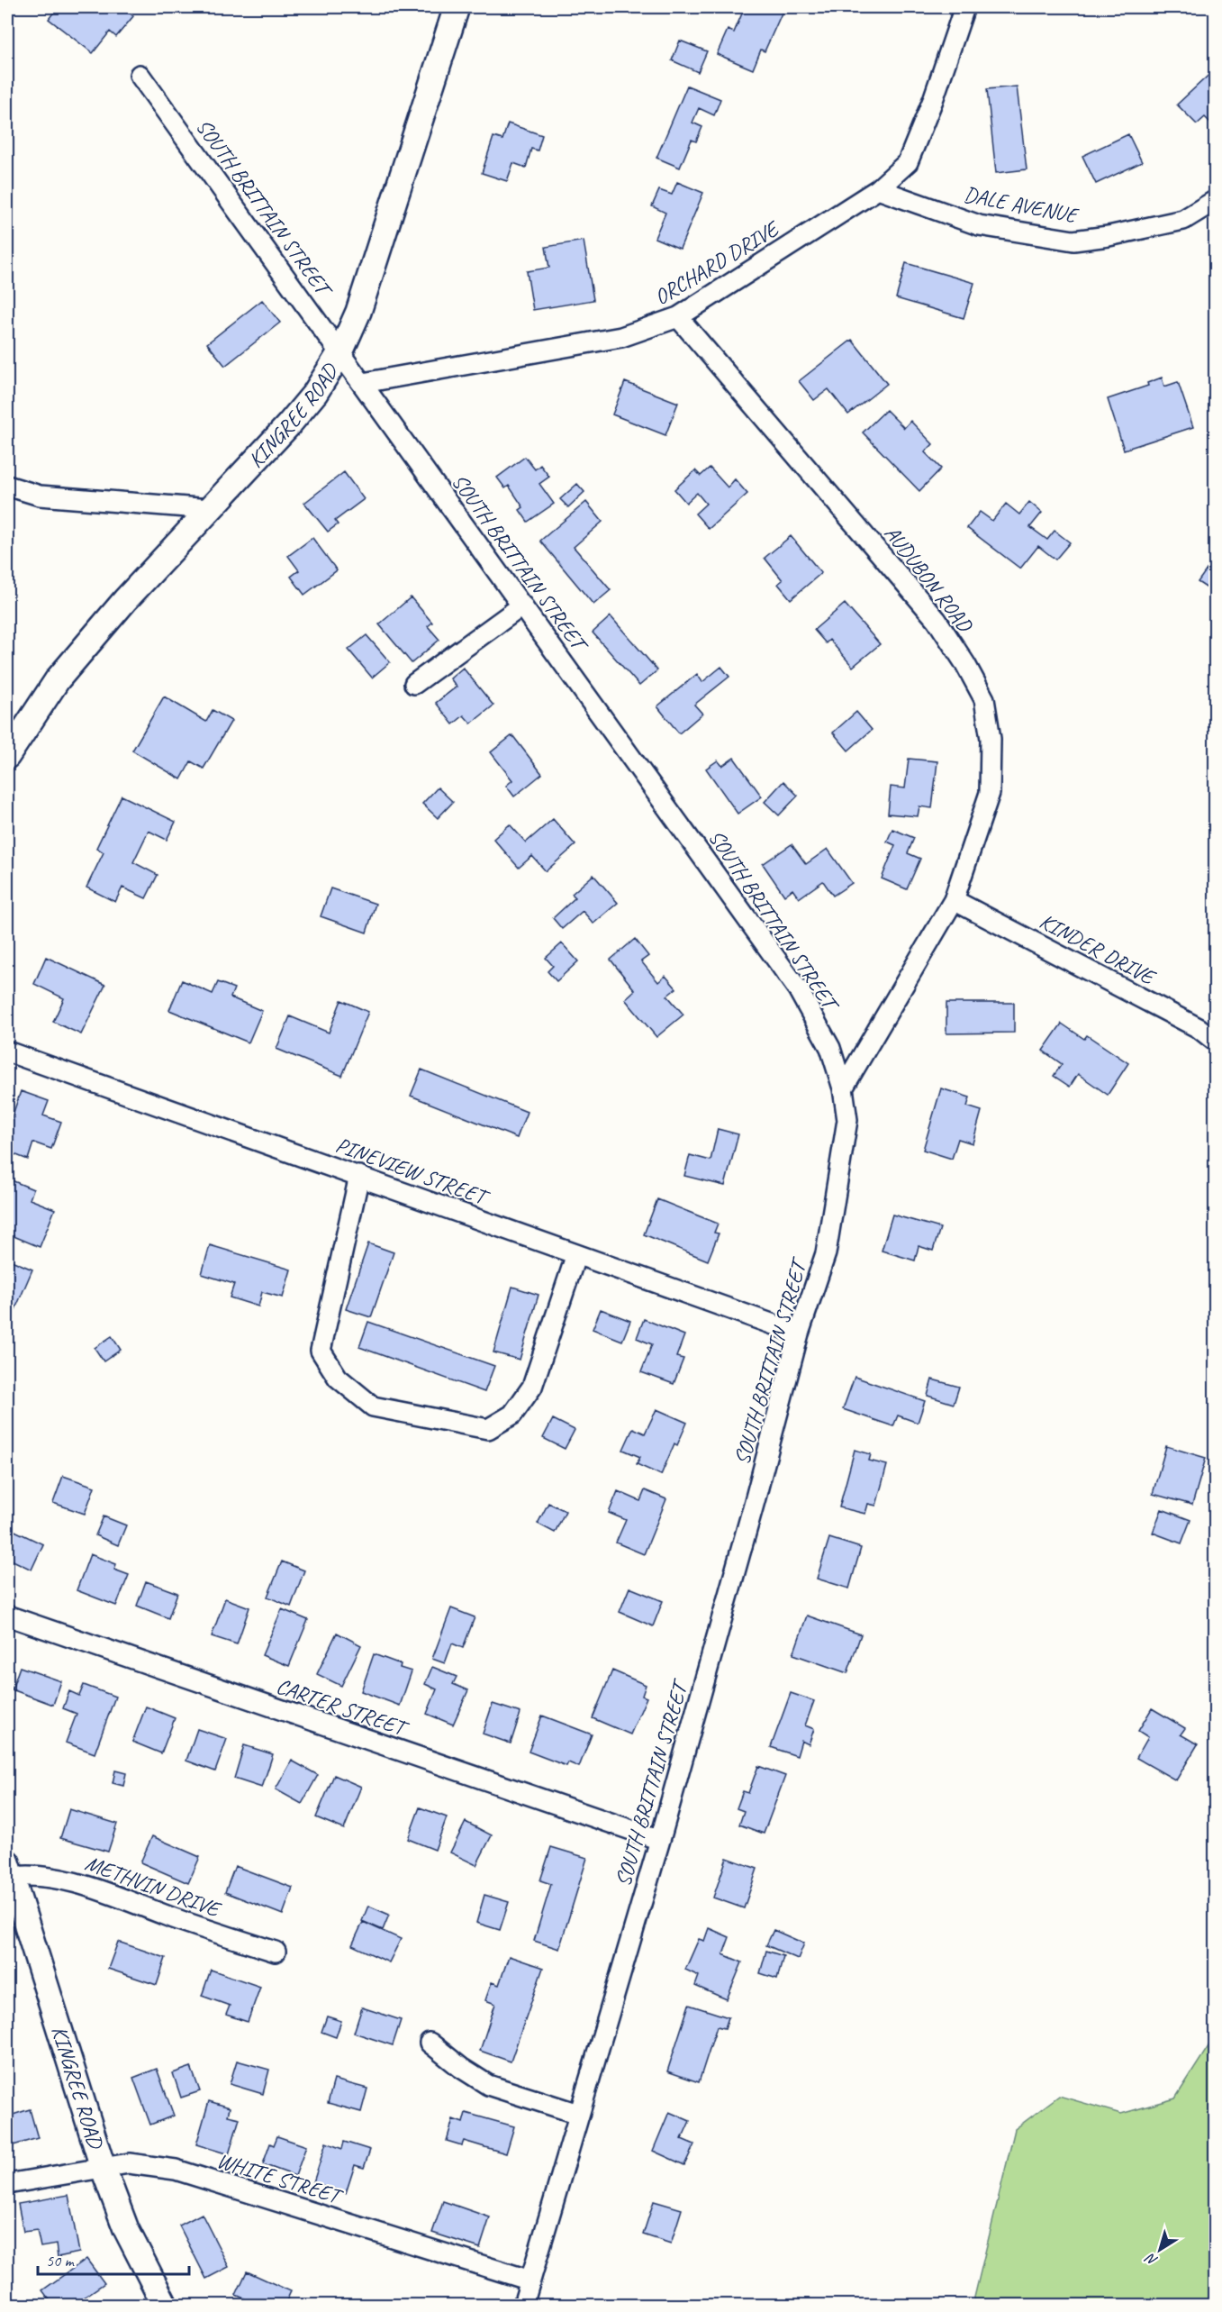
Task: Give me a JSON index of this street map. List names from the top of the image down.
{
  "streets": {
    "main road": ["KINGREE ROAD"],
    "street": [
      "DALE AVENUE",
      "SOUTH BRITTAIN STREET",
      "ORCHARD DRIVE",
      "AUDUBON ROAD",
      "KINDER DRIVE",
      "PINEVIEW STREET",
      "CARTER STREET",
      "METHVIN DRIVE",
      "WHITE STREET"
    ]
  },
  "crossings": [
    ["DALE AVENUE", "ORCHARD DRIVE"],
    ["SOUTH BRITTAIN STREET", "ORCHARD DRIVE"],
    ["SOUTH BRITTAIN STREET", "KINGREE ROAD"],
    ["SOUTH BRITTAIN STREET", "AUDUBON ROAD"],
    ["SOUTH BRITTAIN STREET", "PINEVIEW STREET"],
    ["SOUTH BRITTAIN STREET", "CARTER STREET"],
    ["SOUTH BRITTAIN STREET", "WHITE STREET"],
    ["ORCHARD DRIVE", "AUDUBON ROAD"],
    ["KINGREE ROAD", "METHVIN DRIVE"],
    ["KINGREE ROAD", "WHITE STREET"],
    ["AUDUBON ROAD", "KINDER DRIVE"]
  ],
  "scale_bar": "50 m",
  "north": "bottom left"
}
